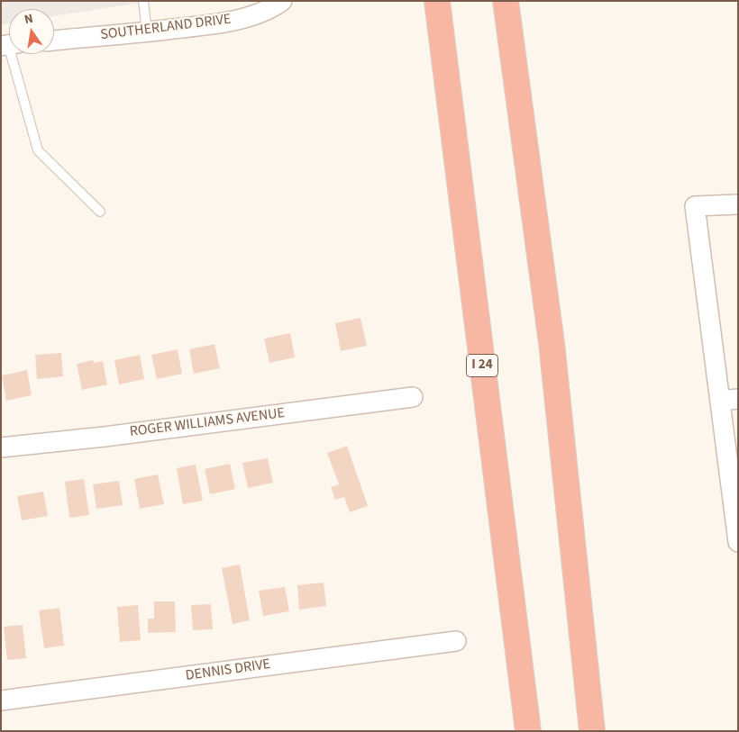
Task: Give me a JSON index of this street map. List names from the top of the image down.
{
  "streets": {
    "highway": ["I 24"],
    "street": ["SOUTHERLAND DRIVE", "ROGER WILLIAMS AVENUE", "DENNIS DRIVE"]
  },
  "north": "top"
}
